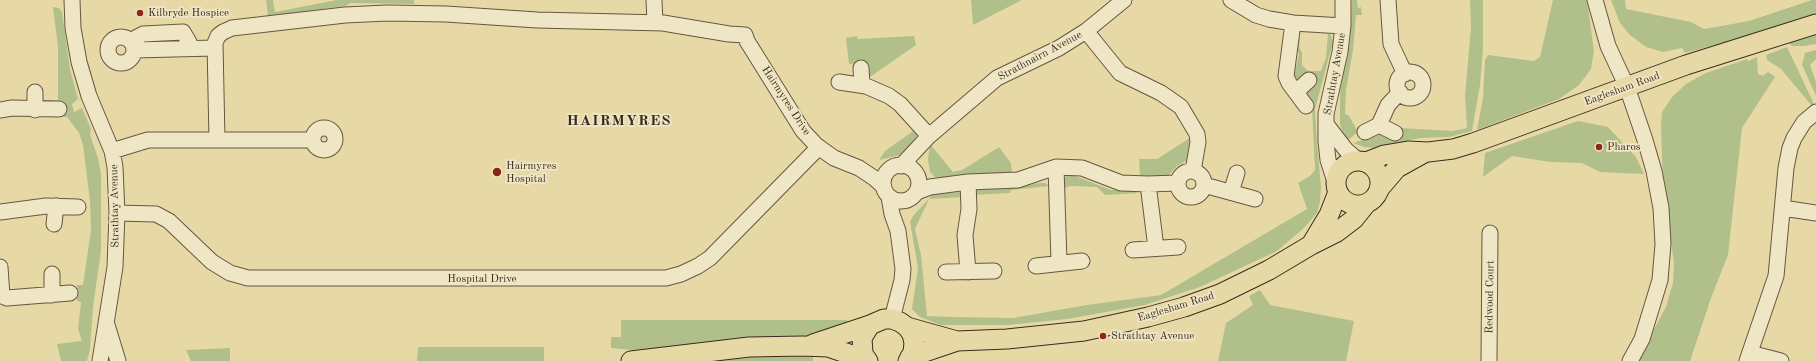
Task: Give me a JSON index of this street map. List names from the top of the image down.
{
  "streets": {
    "main road": ["Eaglesham Road"],
    "street": [
      "Strathnairn Avenue",
      "Strathtay Avenue",
      "Hairmyres Drive",
      "Hospital Drive",
      "Redwood Court"
    ]
  },
  "crossings": [
    ["Strathnairn Avenue", "Eaglesham Road"],
    ["Strathnairn Avenue", "Hairmyres Drive"],
    ["Strathtay Avenue", "Eaglesham Road"],
    ["Strathtay Avenue", "Hospital Drive"],
    ["Hairmyres Drive", "Hospital Drive"]
  ],
  "districts": ["HAIRMYRES"],
  "places": [
    "Kilbryde Hospice",
    "Pharos",
    "Hairmyres Hospital",
    "Strathtay Avenue"
  ]
}
